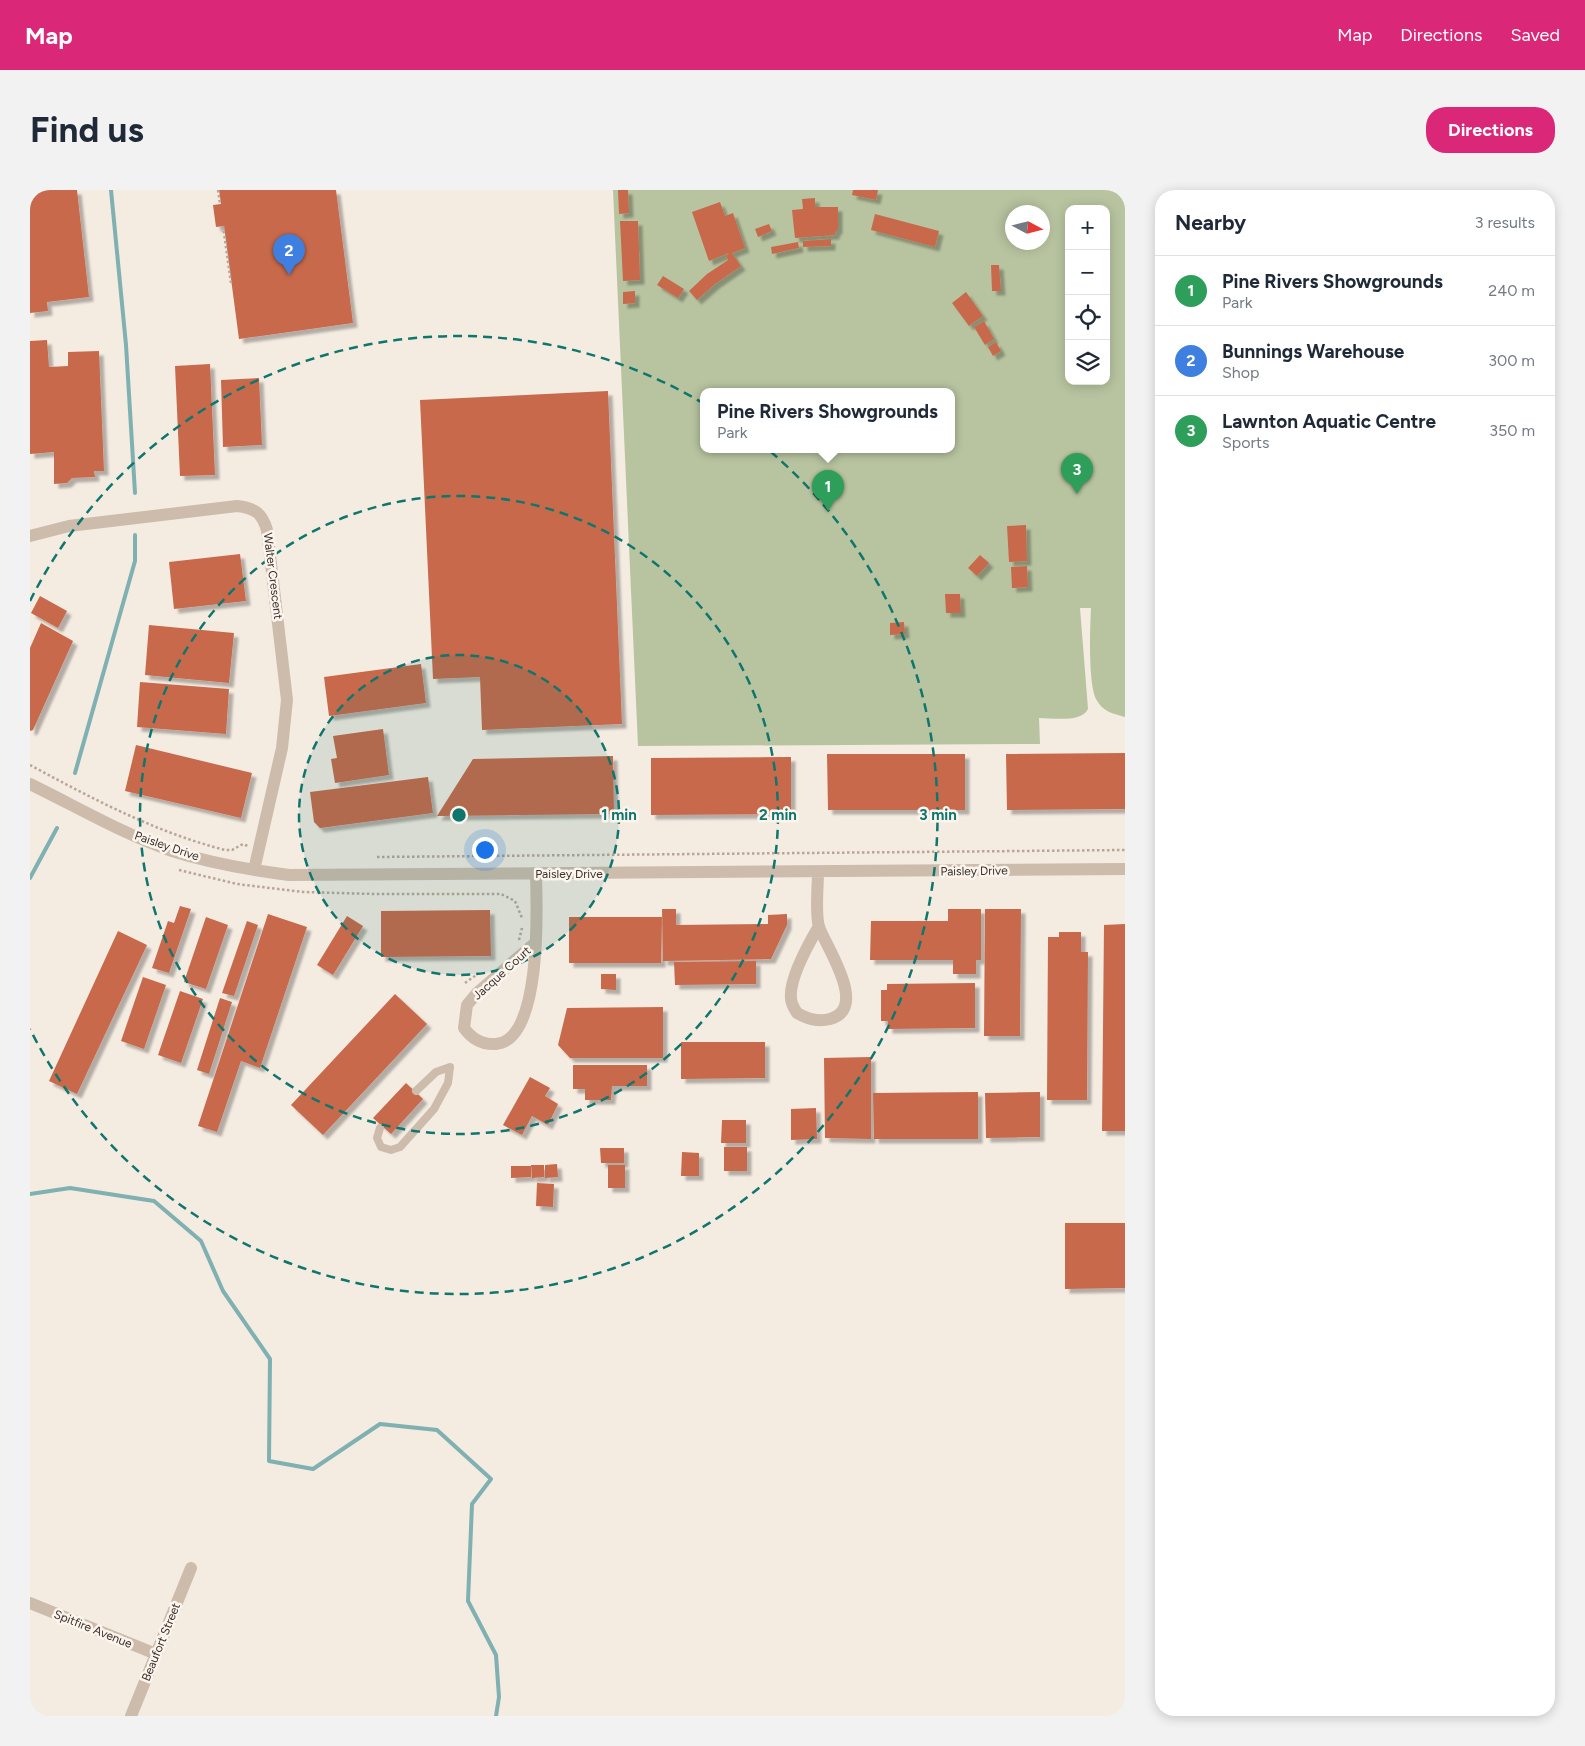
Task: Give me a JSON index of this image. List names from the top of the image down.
{
  "streets": {
    "street": [
      "Walter Crescent",
      "Paisley Drive",
      "Jacque Court",
      "Spitfire Avenue",
      "Beaufort Street"
    ]
  },
  "crossings": [
    ["Walter Crescent", "Paisley Drive"],
    ["Paisley Drive", "Jacque Court"],
    ["Spitfire Avenue", "Beaufort Street"]
  ],
  "north": "right",
  "page": {
    "header": "Map",
    "nav": ["Map", "Directions", "Saved"],
    "buttons": "Directions",
    "title": "Find us",
    "heading": ["Nearby", "3 results"],
    "map_buttons": ["+", "−"],
    "pins": ["2", "3", "1"],
    "list": [
      {
        "mark": "1",
        "name": "Pine Rivers Showgrounds",
        "note": "Park",
        "value": "240 m"
      },
      {
        "mark": "2",
        "name": "Bunnings Warehouse",
        "note": "Shop",
        "value": "300 m"
      },
      {
        "mark": "3",
        "name": "Lawnton Aquatic Centre",
        "note": "Sports",
        "value": "350 m"
      }
    ],
    "popup": ["Pine Rivers Showgrounds", "Park"]
  },
  "rings": ["1 min", "2 min", "3 min"]
}
